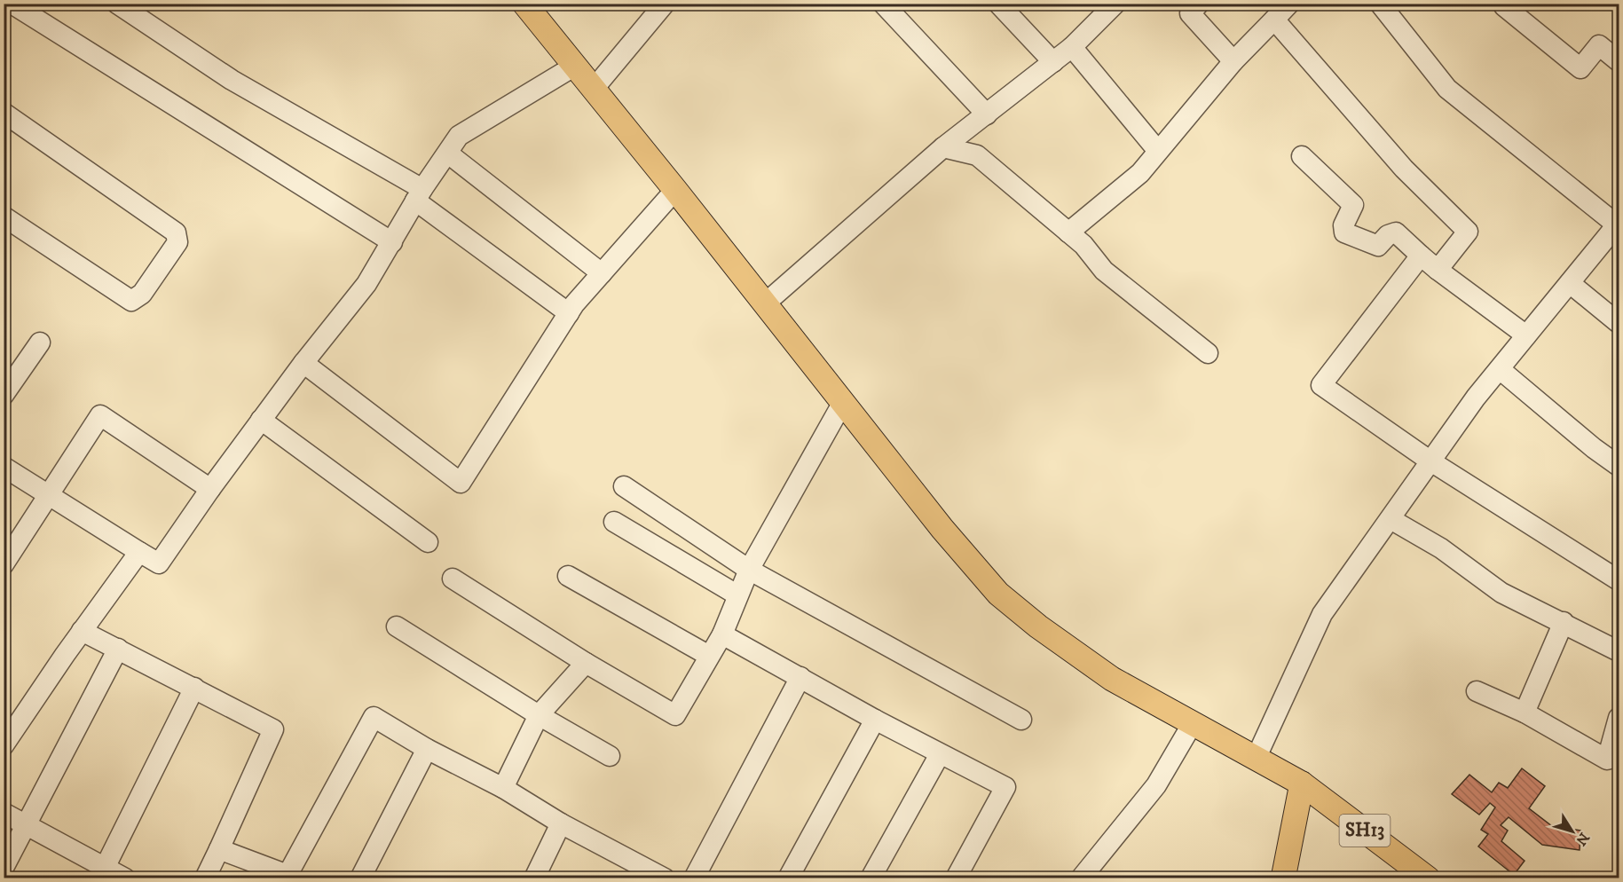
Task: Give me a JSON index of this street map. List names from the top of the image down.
{
  "streets": {
    "main road": ["SH13"]
  },
  "north": "bottom right"
}
